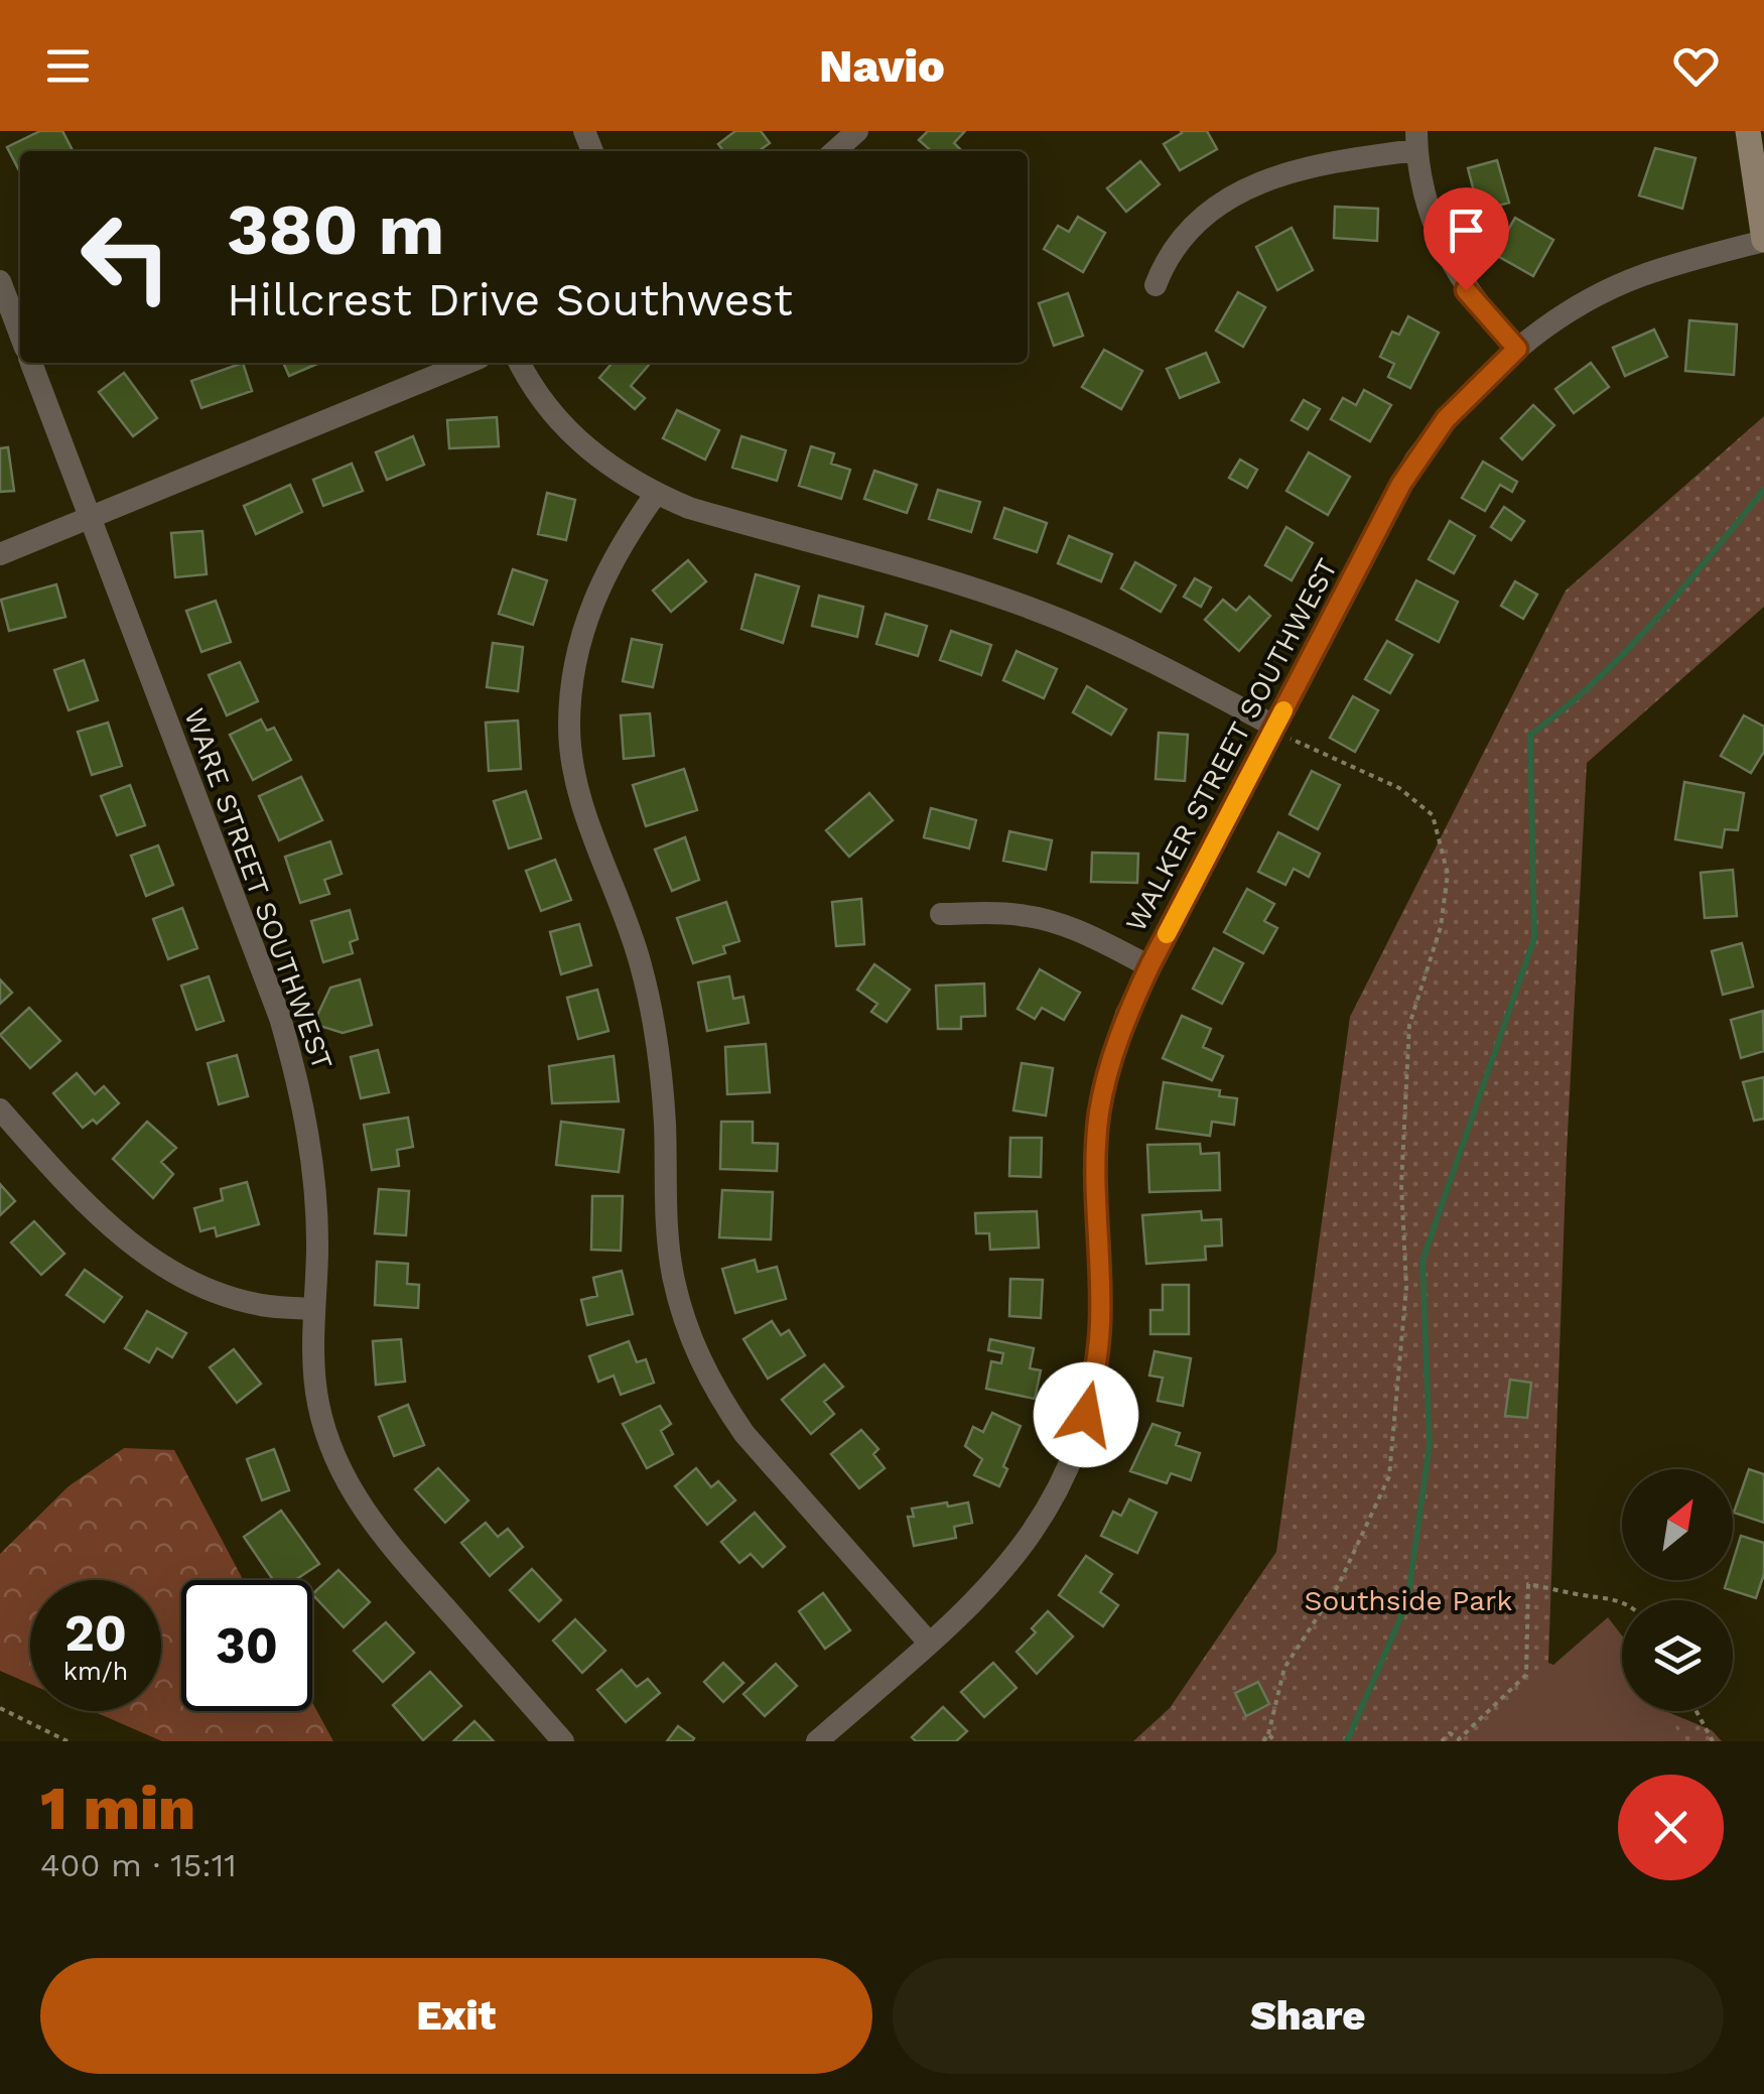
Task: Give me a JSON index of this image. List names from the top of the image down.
{
  "streets": {
    "street": ["WALKER STREET SOUTHWEST", "WARE STREET SOUTHWEST"]
  },
  "parks": ["Southside Park"],
  "north": "top right",
  "page": {
    "header": "Navio",
    "turn": ["380 m", "Hillcrest Drive Southwest"],
    "speed": "20 km/h",
    "limit": "30",
    "heading": ["1 min", "400 m · 15:11"],
    "buttons": ["Exit", "Share"]
  }
}
